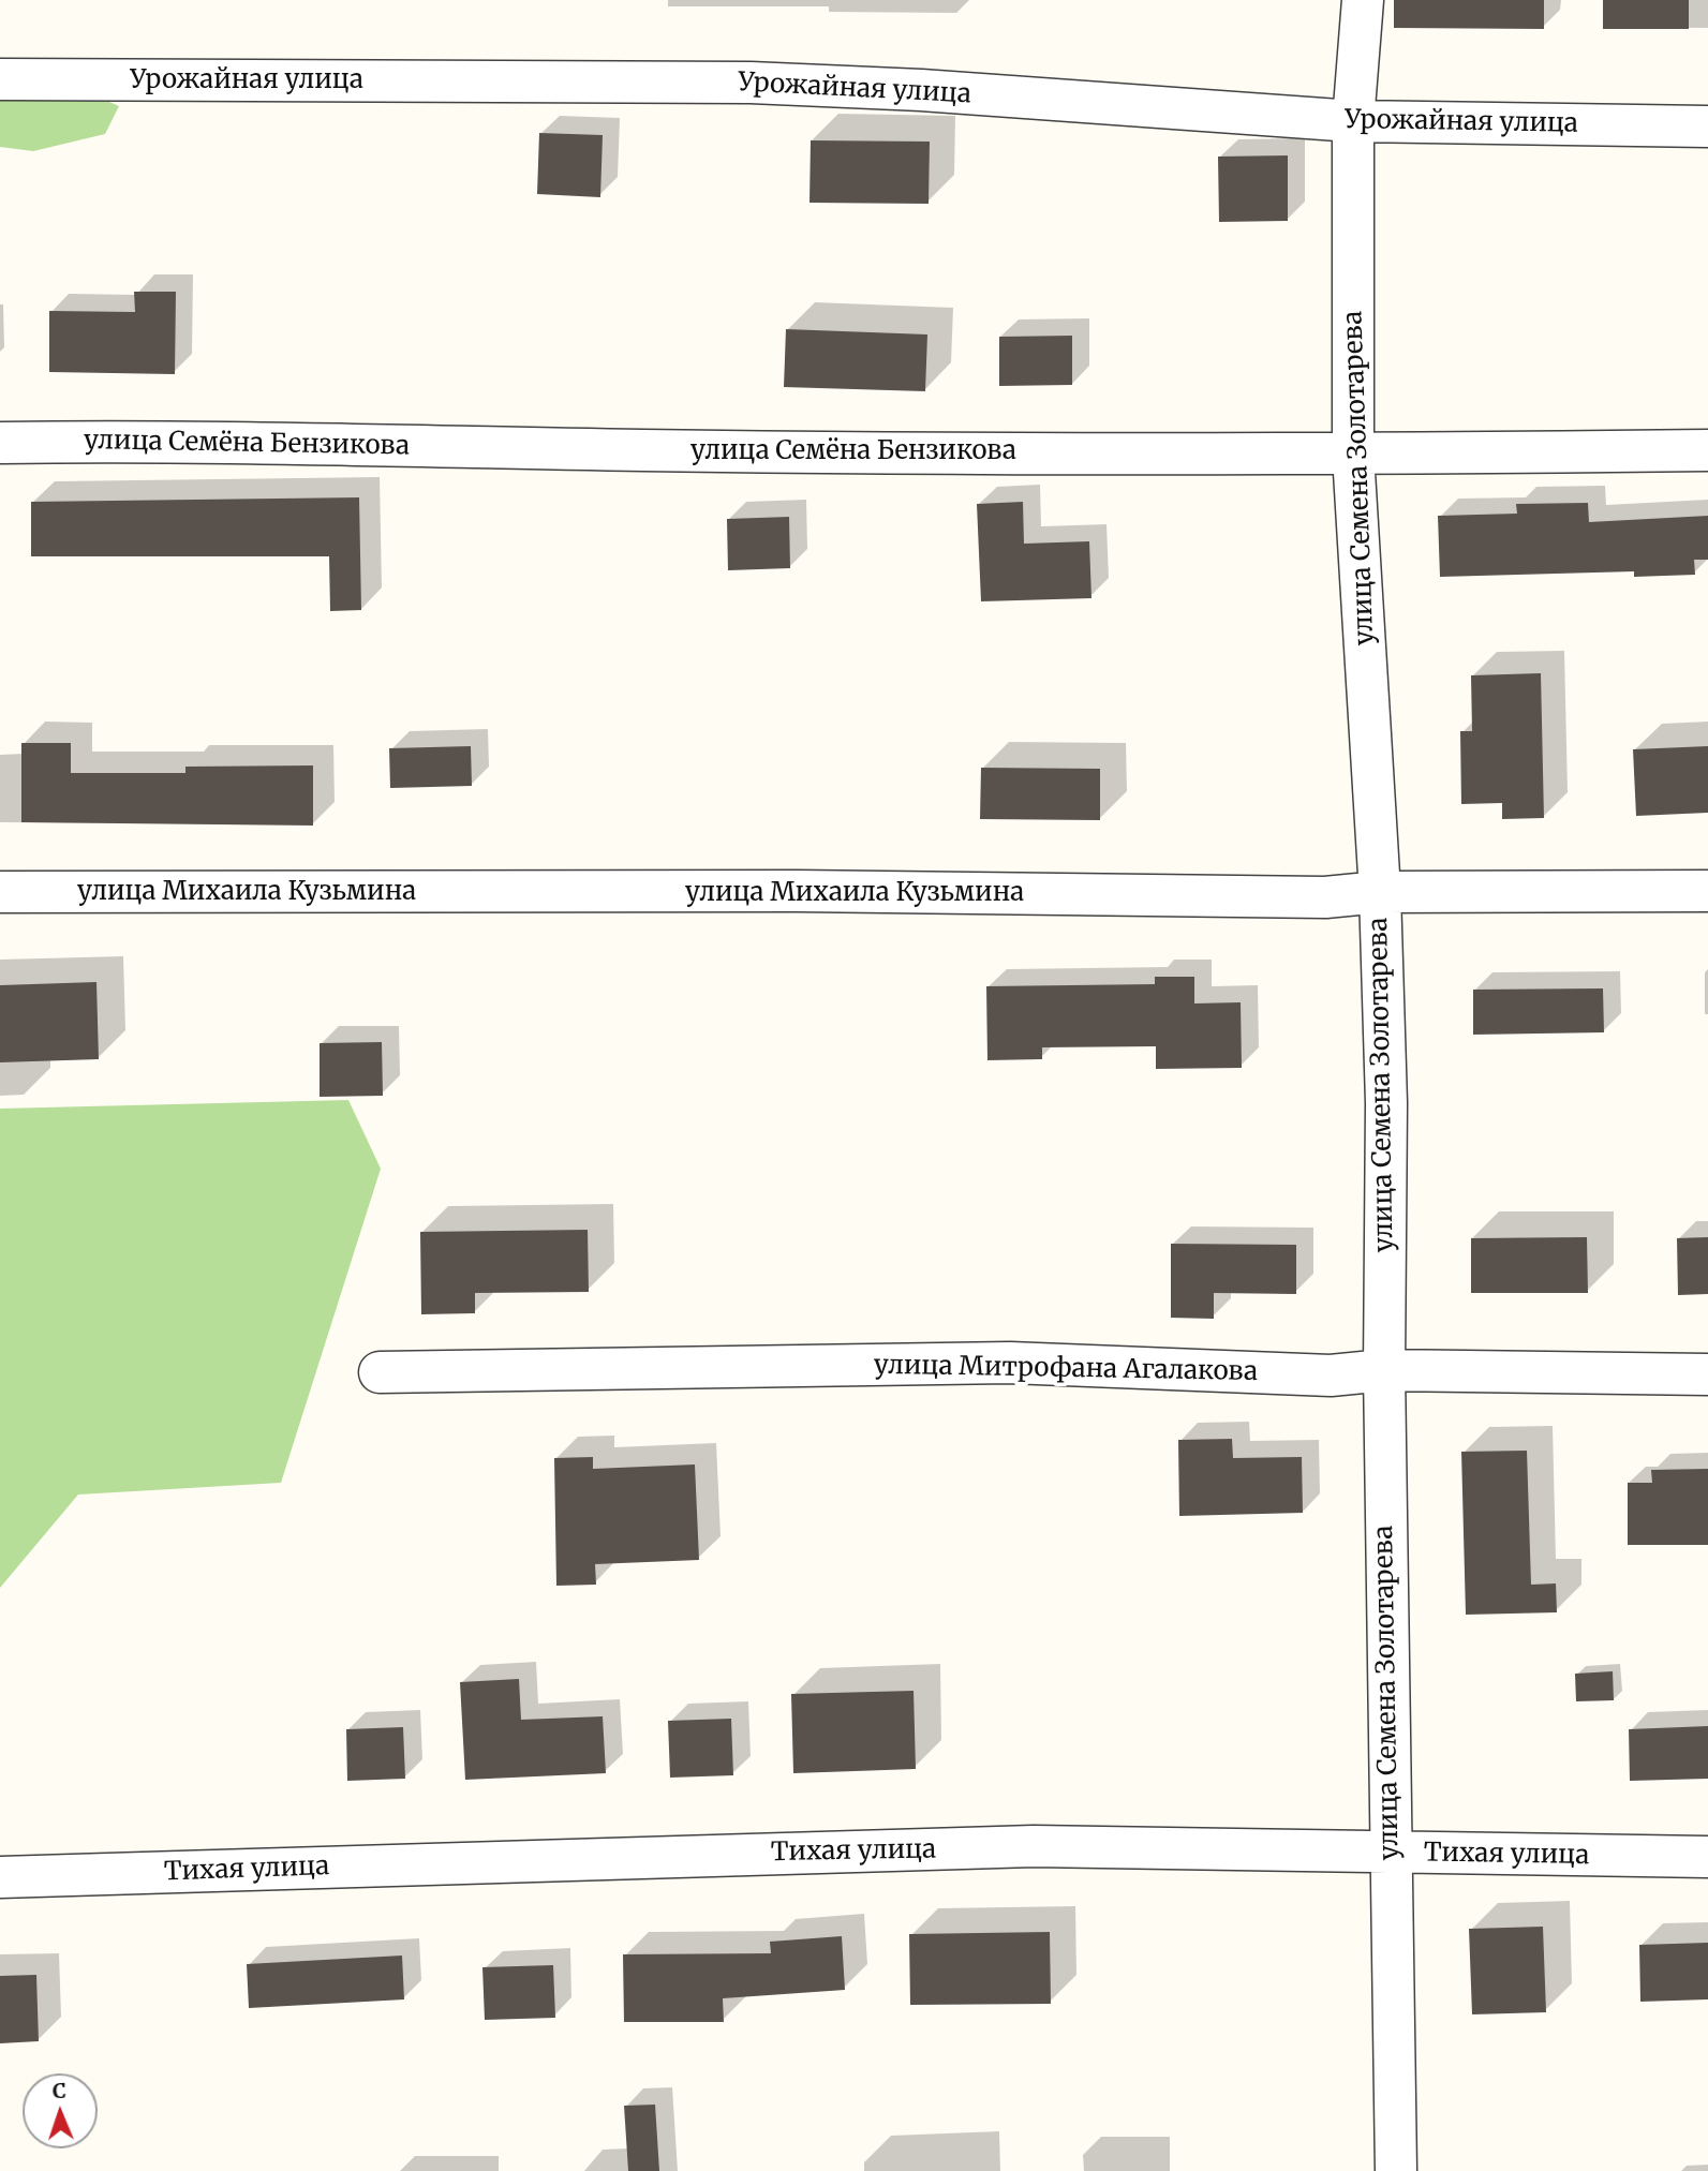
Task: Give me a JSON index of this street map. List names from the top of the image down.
{
  "streets": {
    "street": [
      "Урожайная улица",
      "улица Семёна Бензикова",
      "улица Семена Золотарева",
      "улица Михаила Кузьмина",
      "улица Митрофана Агалакова",
      "Тихая улица"
    ]
  },
  "crossings": [
    ["Урожайная улица", "улица Семена Золотарева"],
    ["улица Семёна Бензикова", "улица Семена Золотарева"],
    ["улица Семена Золотарева", "улица Михаила Кузьмина"],
    ["улица Семена Золотарева", "улица Митрофана Агалакова"],
    ["улица Семена Золотарева", "Тихая улица"]
  ],
  "north": "top"
}
